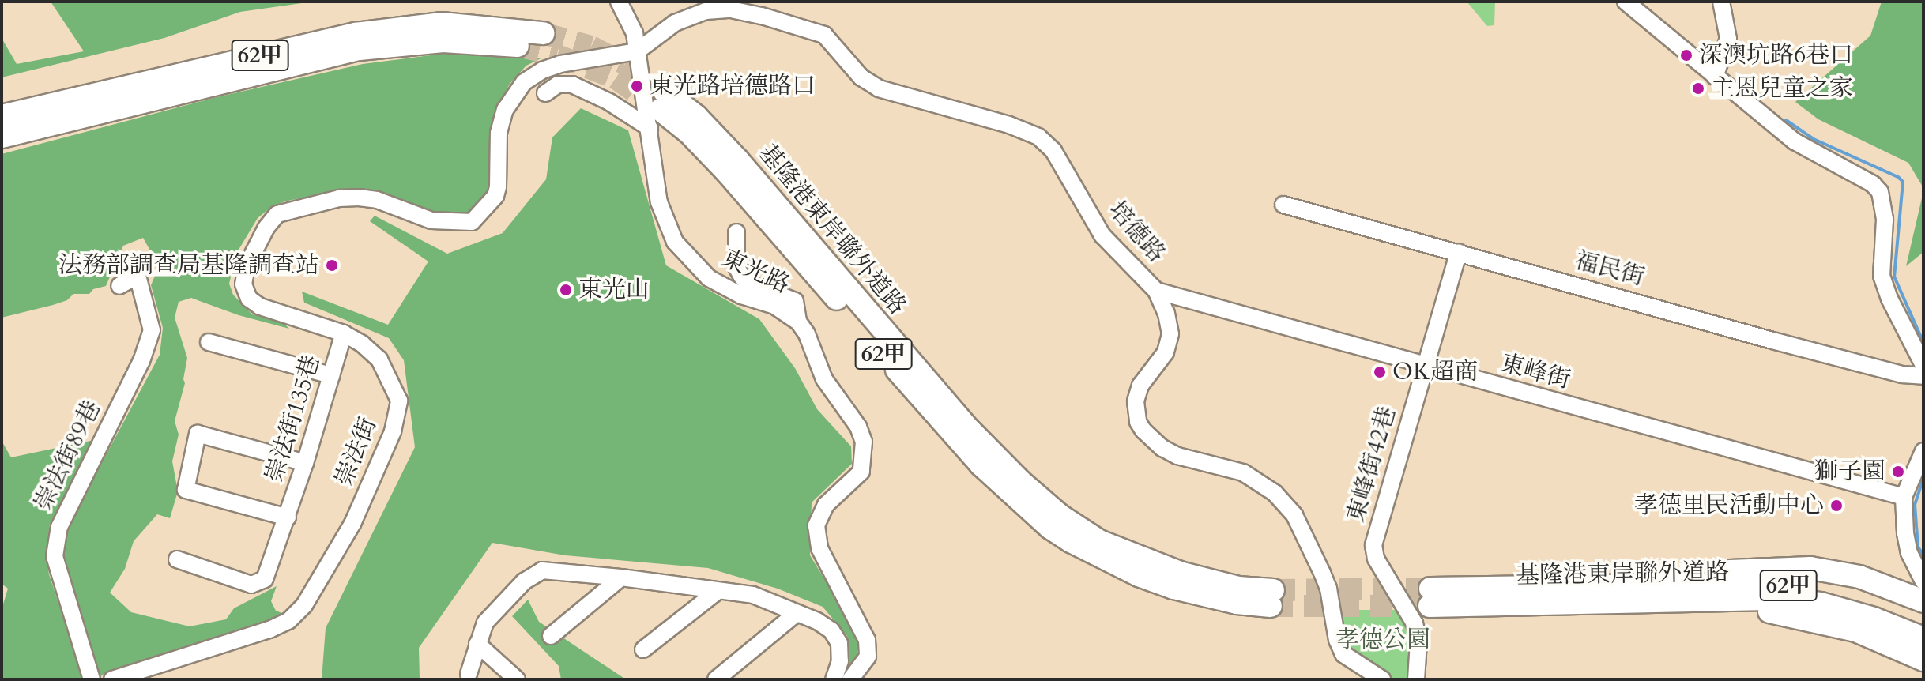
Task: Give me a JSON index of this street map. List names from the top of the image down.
{
  "streets": {
    "highway": ["62甲", "基隆港東岸聯外道路"],
    "street": [
      "培德路",
      "福民街",
      "東光路",
      "東峰街",
      "崇法街135巷",
      "崇法街",
      "崇法街89巷",
      "東峰街42巷"
    ]
  },
  "crossings": [
    ["基隆港東岸聯外道路", "東光路"],
    ["培德路", "東光路"],
    ["培德路", "東峰街"],
    ["培德路", "崇法街"],
    ["福民街", "東峰街42巷"],
    ["東光路", "崇法街"],
    ["東峰街", "東峰街42巷"],
    ["崇法街135巷", "崇法街"]
  ],
  "parks": ["孝德公園"],
  "places": [
    "深澳坑路6巷口",
    "東光路培德路口",
    "主恩兒童之家",
    "法務部調查局基隆調查站",
    "東光山",
    "OK超商",
    "獅子園",
    "孝德里民活動中心"
  ]
}
